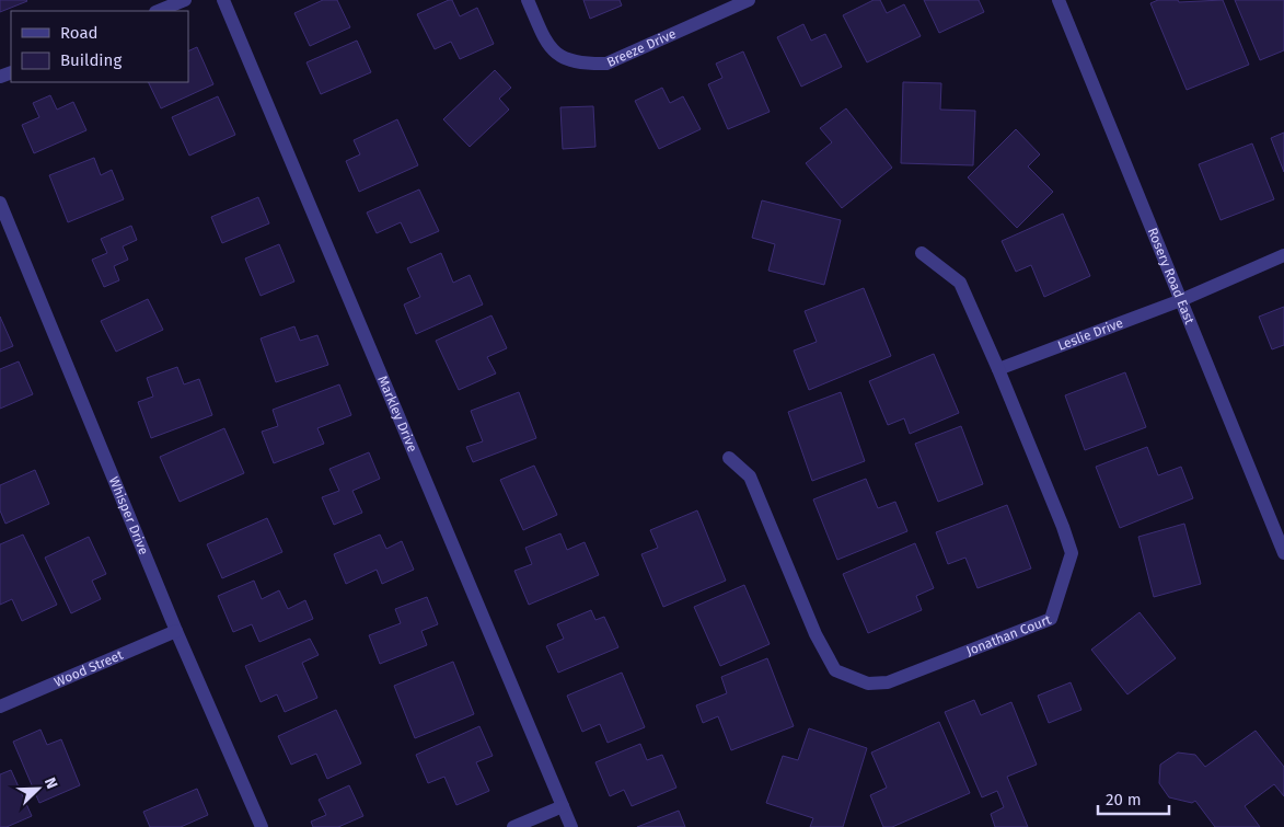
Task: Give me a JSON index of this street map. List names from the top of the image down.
{
  "streets": {
    "street": [
      "Breeze Drive",
      "Rosery Road East",
      "Leslie Drive",
      "Markley Drive",
      "Whisper Drive",
      "Jonathan Court",
      "Wood Street"
    ]
  },
  "crossings": [
    ["Rosery Road East", "Leslie Drive"],
    ["Leslie Drive", "Jonathan Court"],
    ["Whisper Drive", "Wood Street"]
  ],
  "legend": ["Road", "Building"],
  "scale_bar": "20 m",
  "north": "top right"
}
